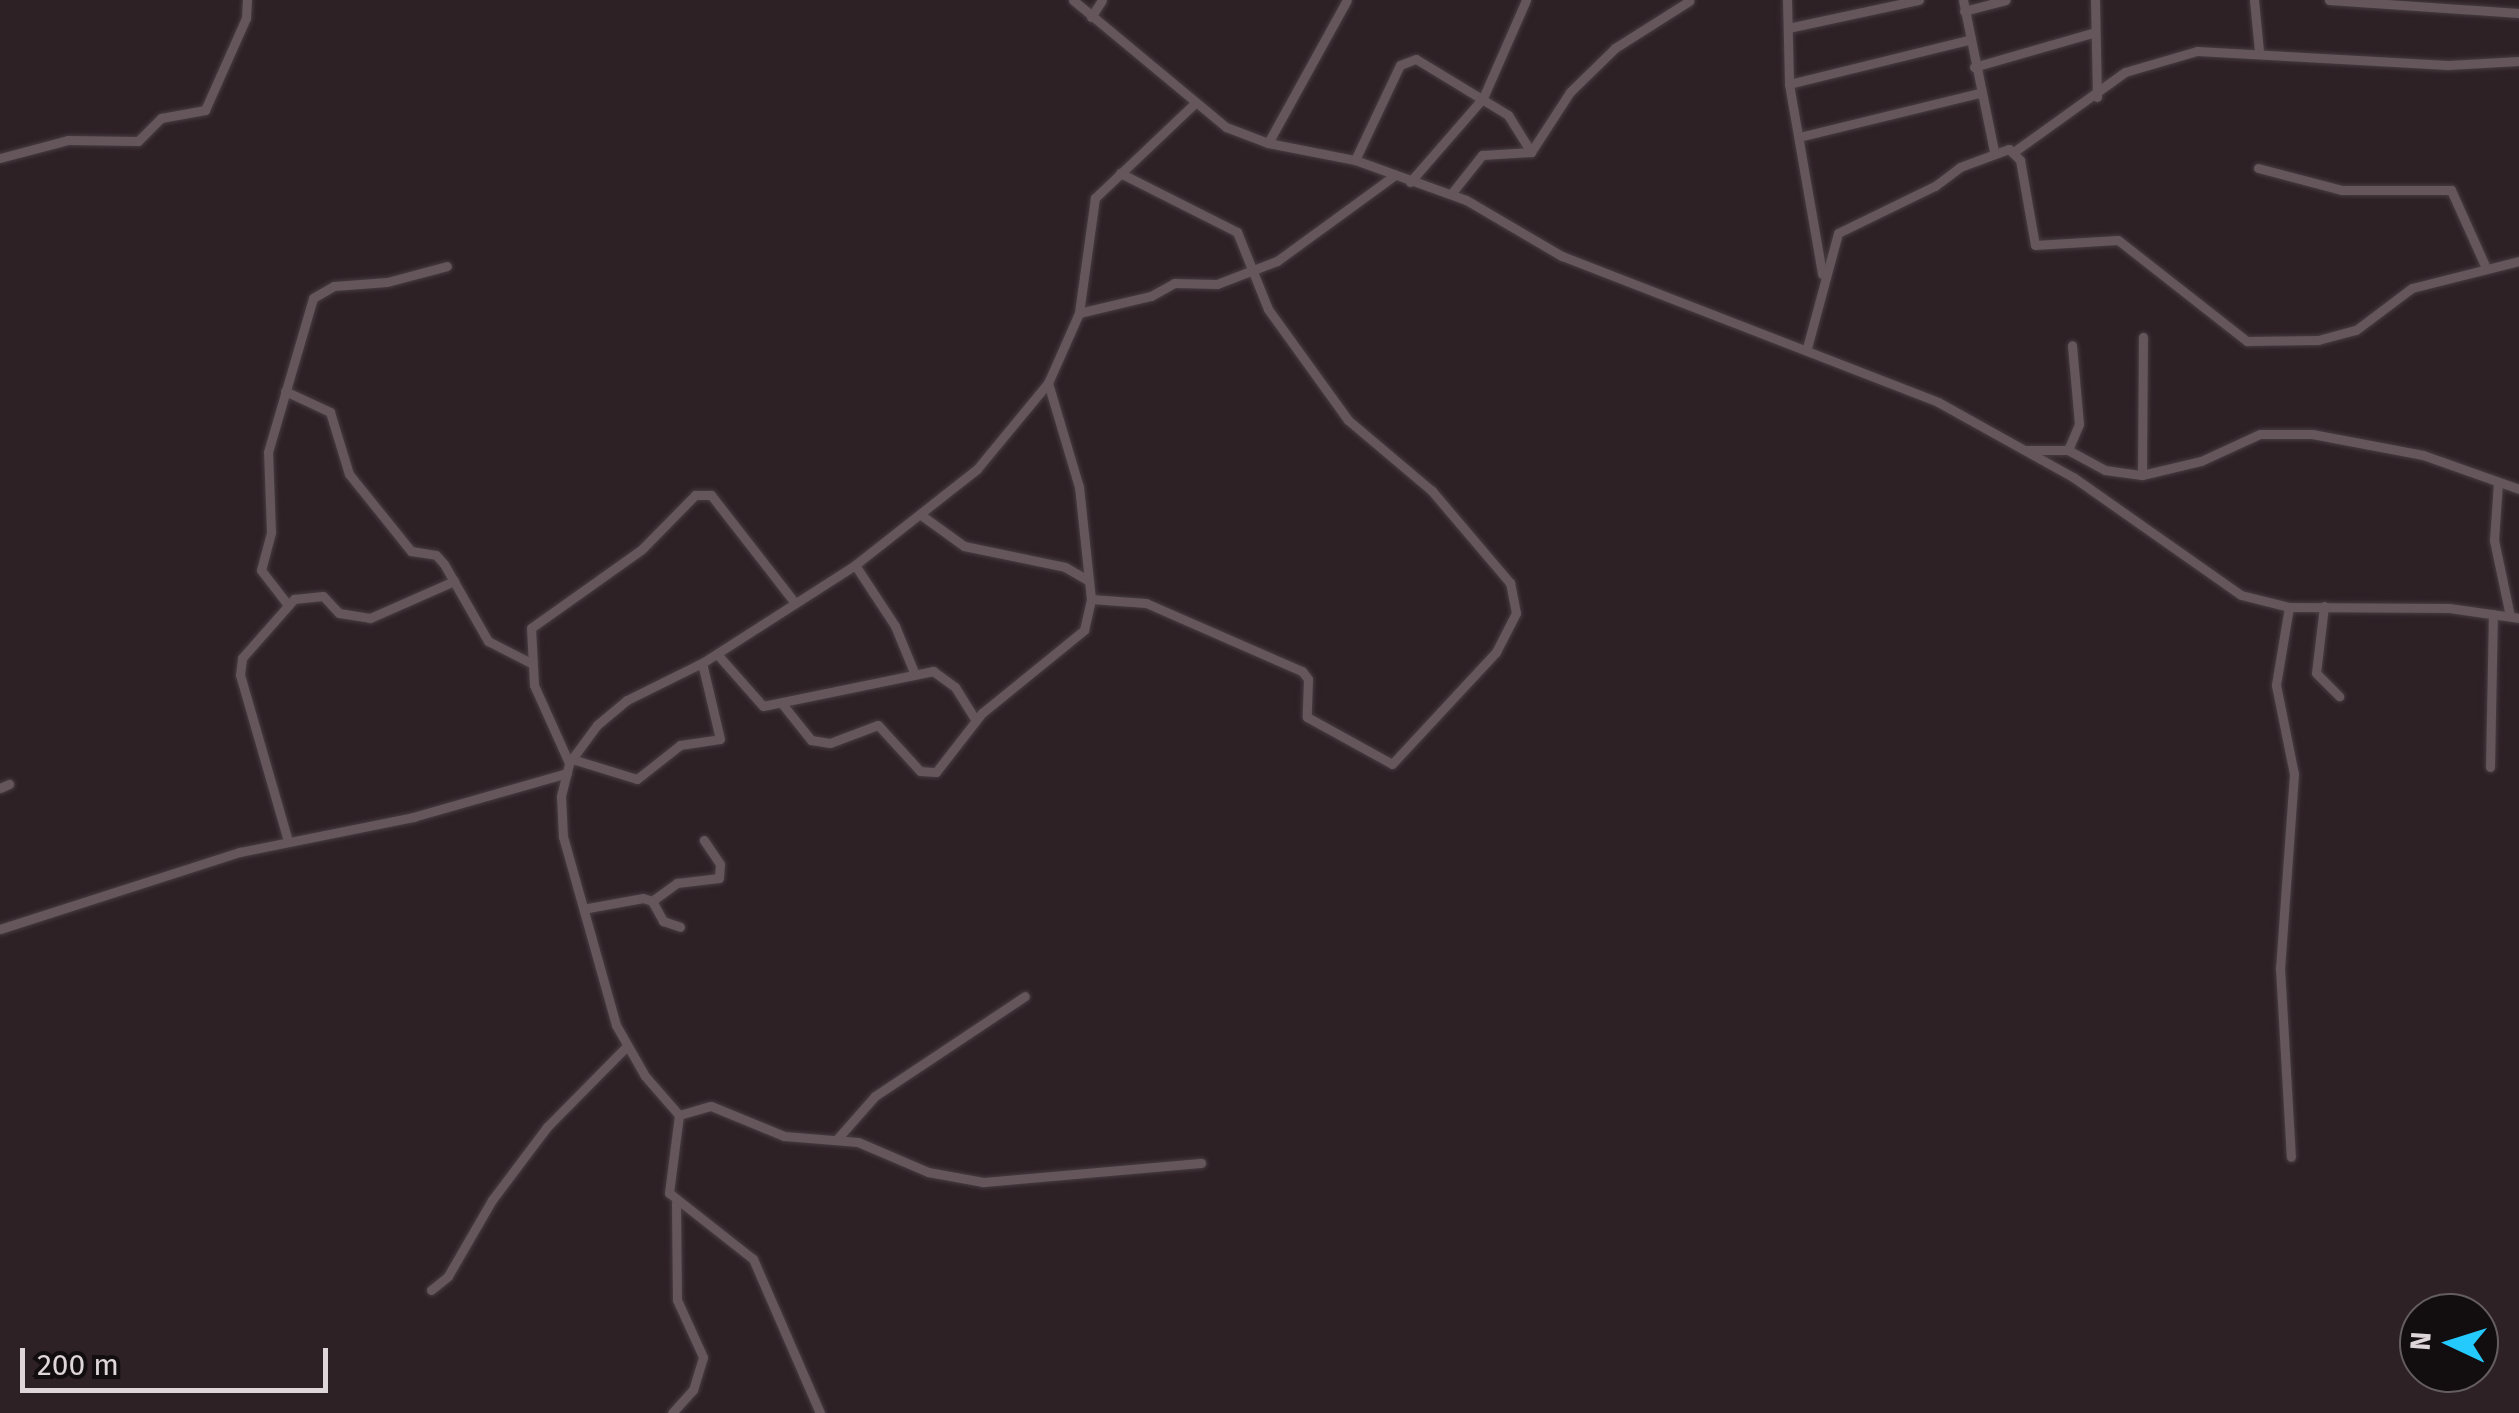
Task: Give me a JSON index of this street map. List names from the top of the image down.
{
  "scale_bar": "200 m",
  "north": "left"
}
